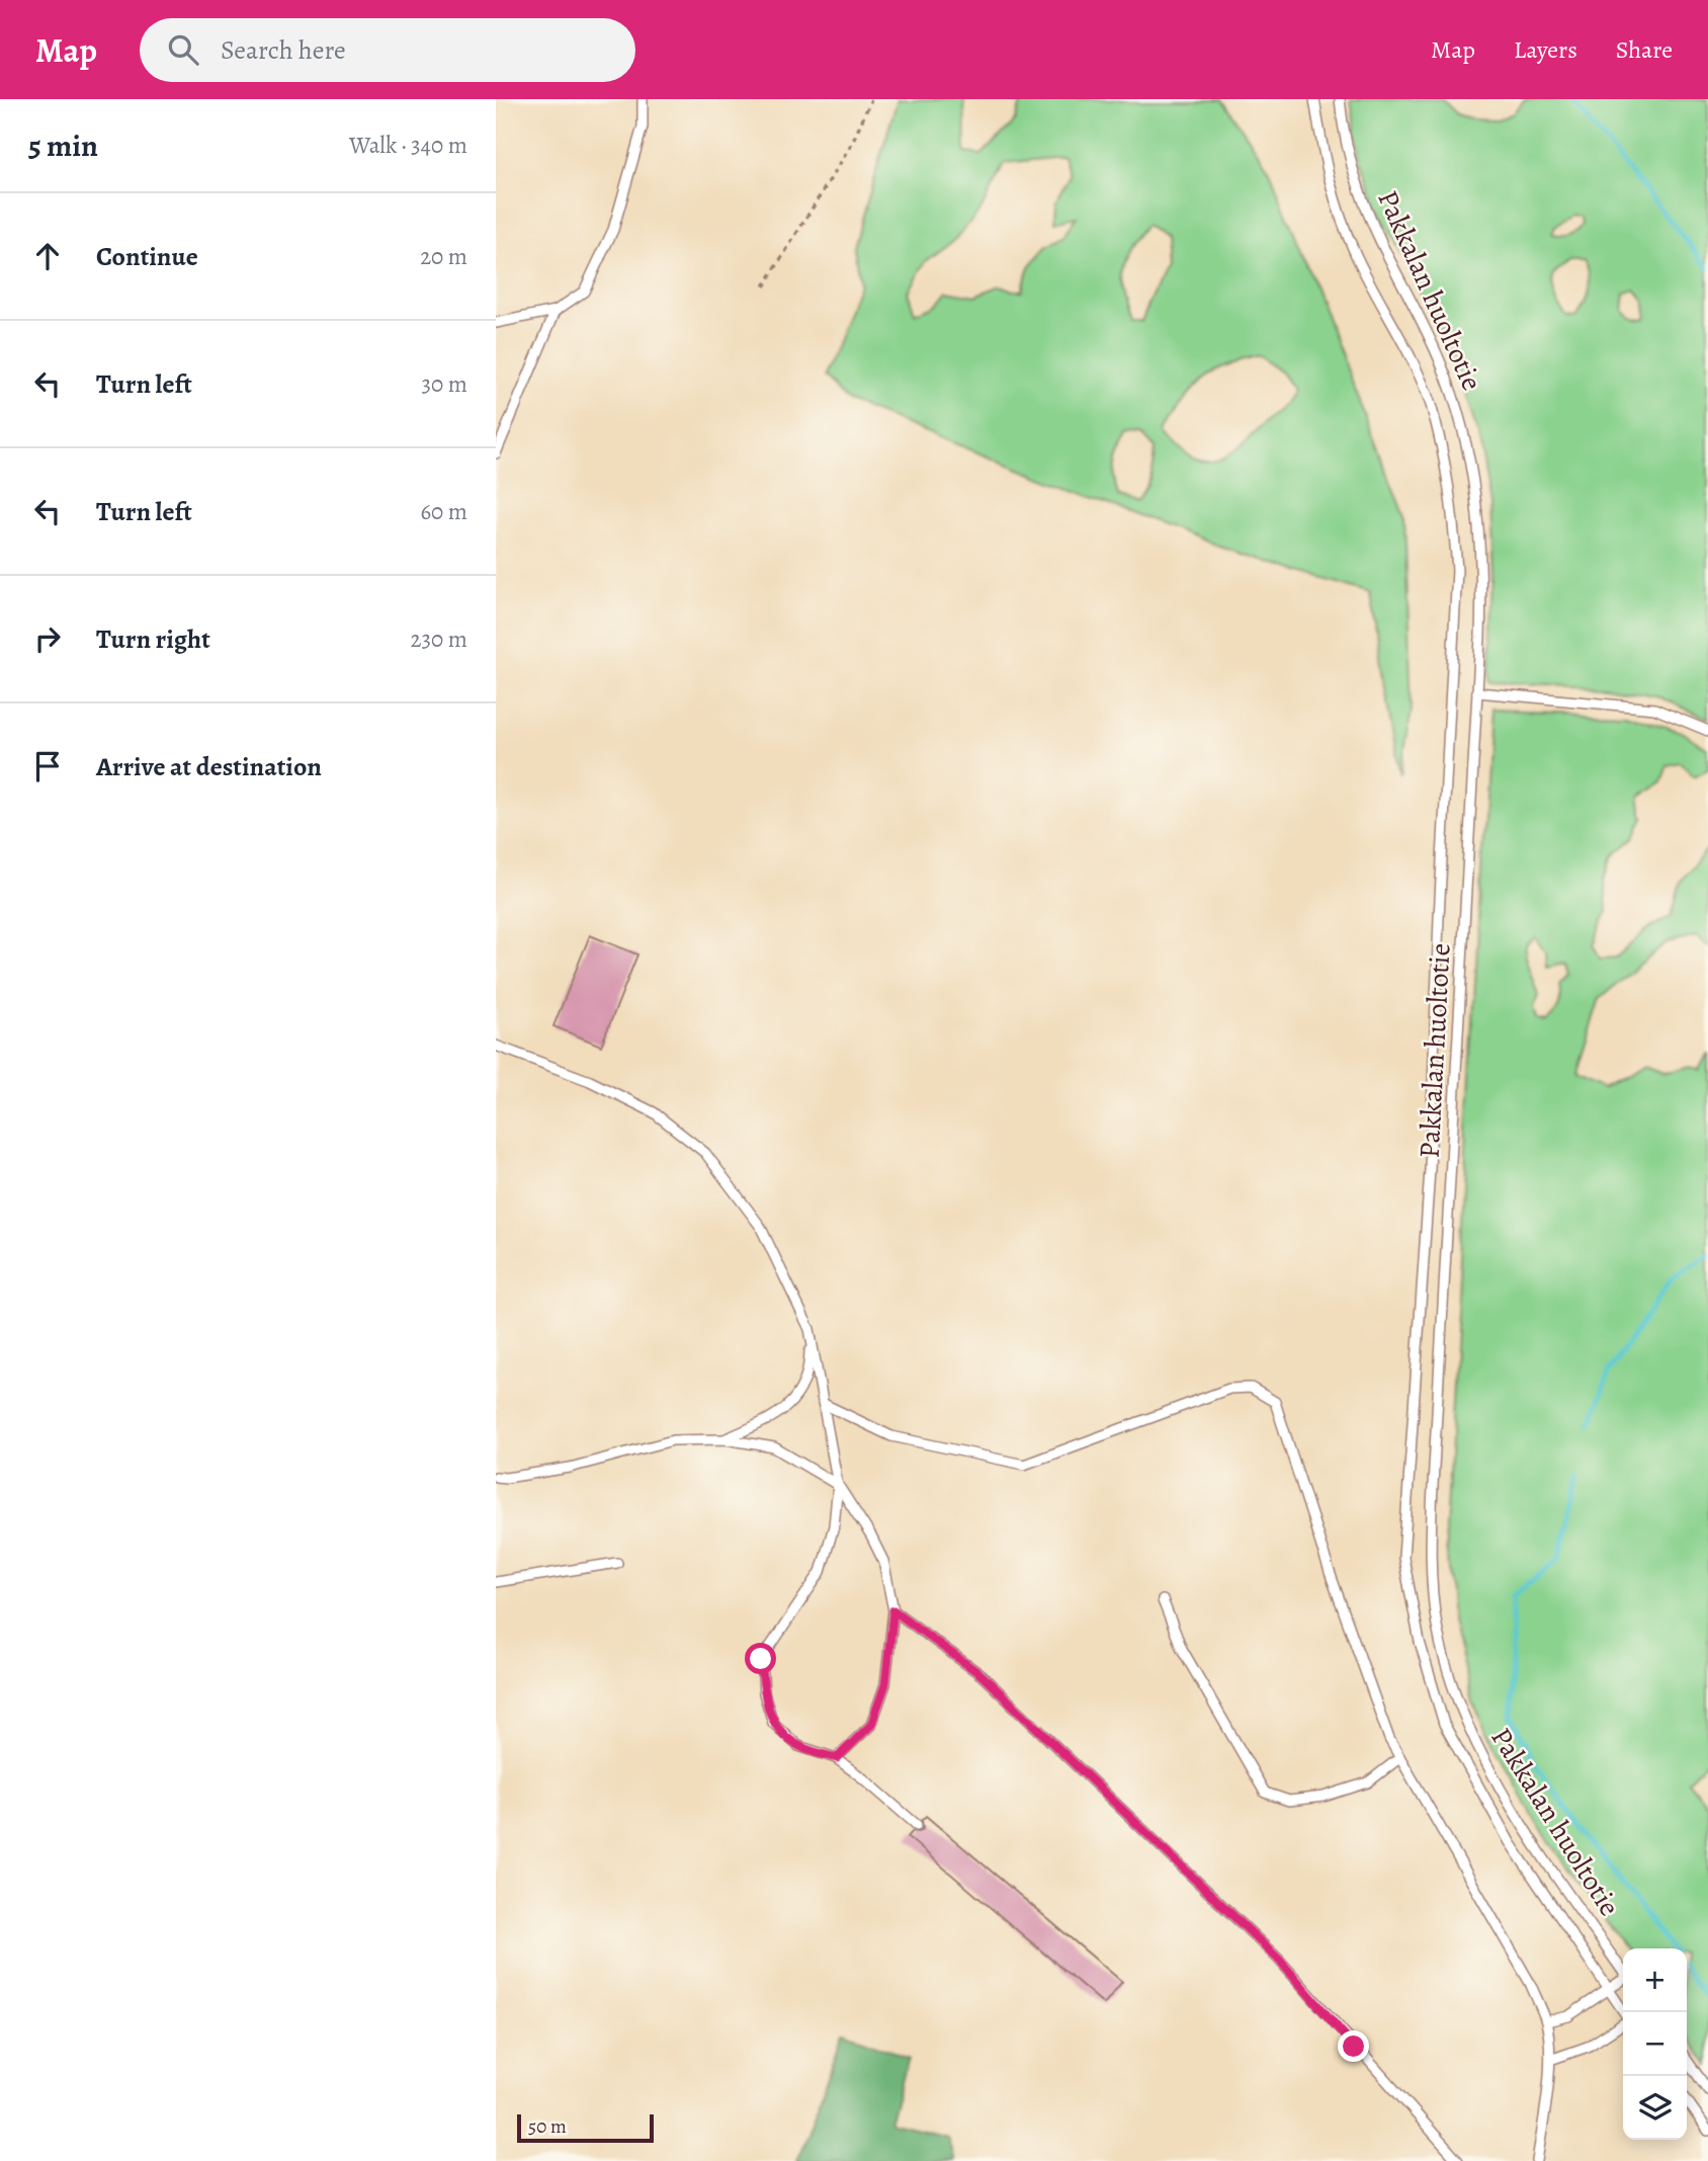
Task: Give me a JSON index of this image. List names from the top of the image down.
{
  "streets": {
    "lane": ["Pakkalan huoltotie"]
  },
  "scale_bar": "50 m",
  "page": {
    "header": "Map",
    "search": "Search here",
    "nav": ["Map", "Layers", "Share"],
    "heading": ["5 min", "Walk · 340 m"],
    "list": [
      ["Continue", "20 m"],
      ["Turn left", "30 m"],
      ["Turn left", "60 m"],
      ["Turn right", "230 m"],
      "Arrive at destination"
    ],
    "map_buttons": ["+", "−"],
    "scale": "50 m"
  }
}
